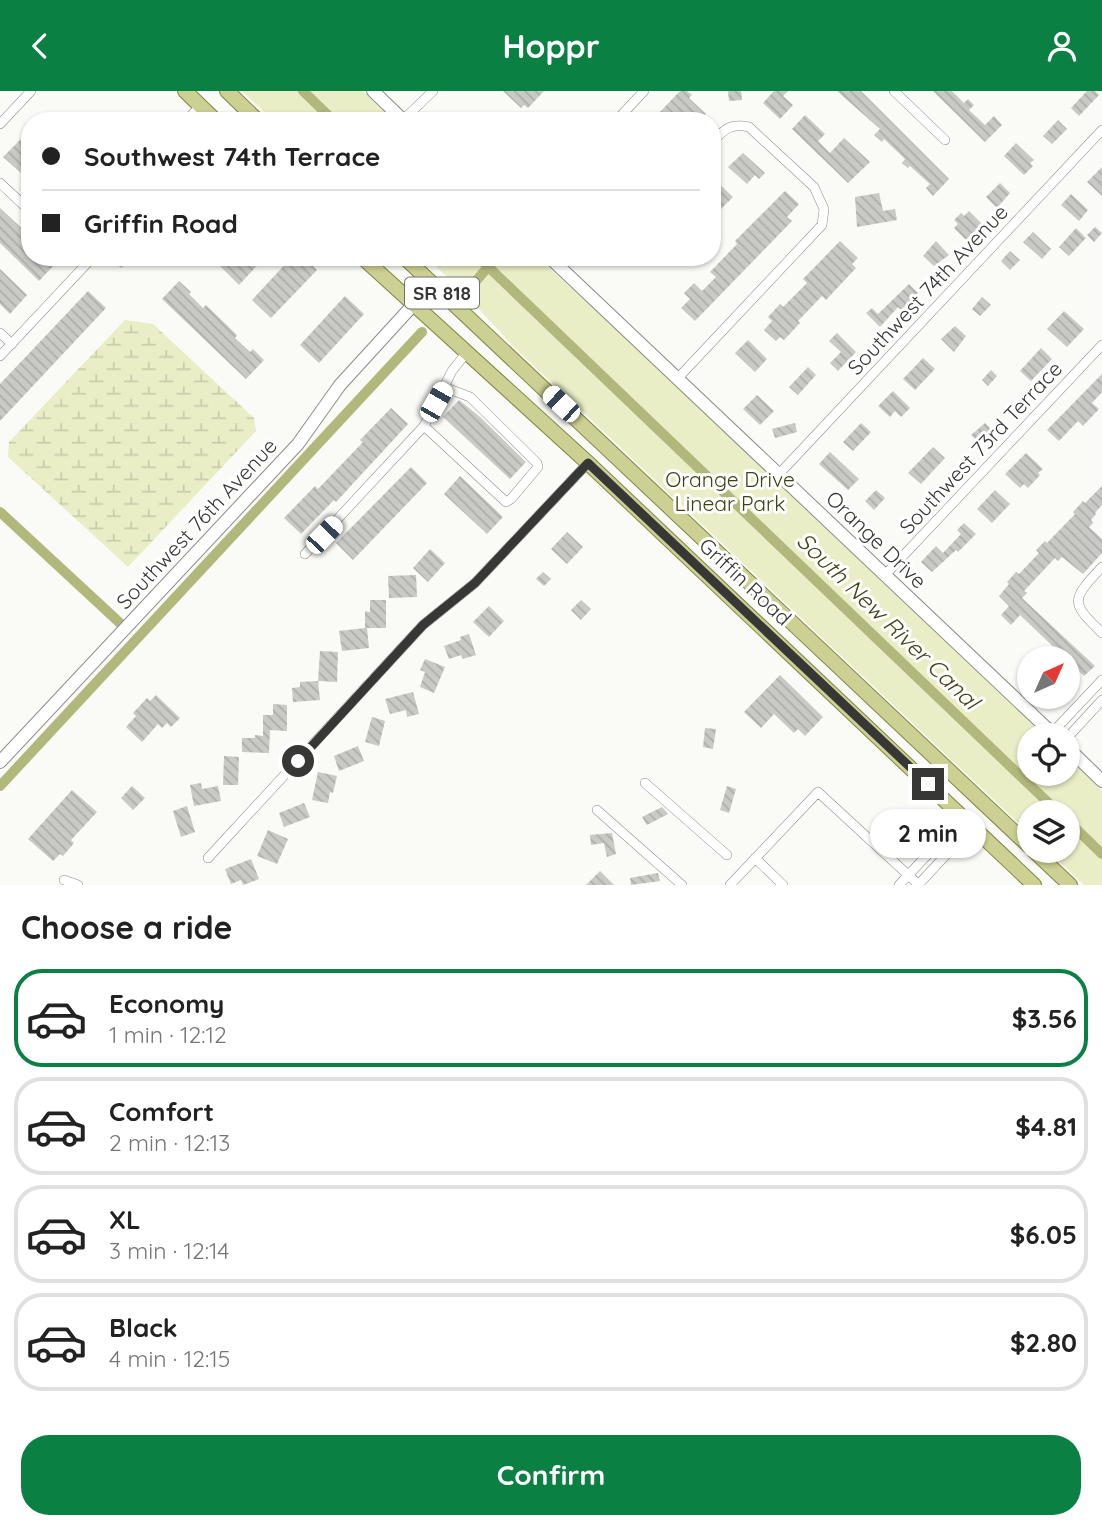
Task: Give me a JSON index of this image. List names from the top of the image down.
{
  "streets": {
    "main road": ["SR 818", "Griffin Road"],
    "street": [
      "Southwest 74th Avenue",
      "Southwest 73rd Terrace",
      "Southwest 76th Avenue",
      "Orange Drive"
    ]
  },
  "crossings": [
    ["Southwest 74th Avenue", "Orange Drive"],
    ["Southwest 73rd Terrace", "Orange Drive"],
    ["Southwest 76th Avenue", "Griffin Road"]
  ],
  "water": ["South New River Canal"],
  "parks": ["Orange Drive Linear Park"],
  "north": "top right",
  "page": {
    "header": "Hoppr",
    "banner": ["Southwest 74th Terrace", "Griffin Road"],
    "bubble": "2 min",
    "heading": "Choose a ride",
    "list": [
      {
        "name": "Economy",
        "note": "1 min · 12:12",
        "value": "$3.56"
      },
      {
        "name": "Comfort",
        "note": "2 min · 12:13",
        "value": "$4.81"
      },
      {
        "name": "XL",
        "note": "3 min · 12:14",
        "value": "$6.05"
      },
      {
        "name": "Black",
        "note": "4 min · 12:15",
        "value": "$2.80"
      }
    ],
    "buttons": "Confirm"
  }
}
